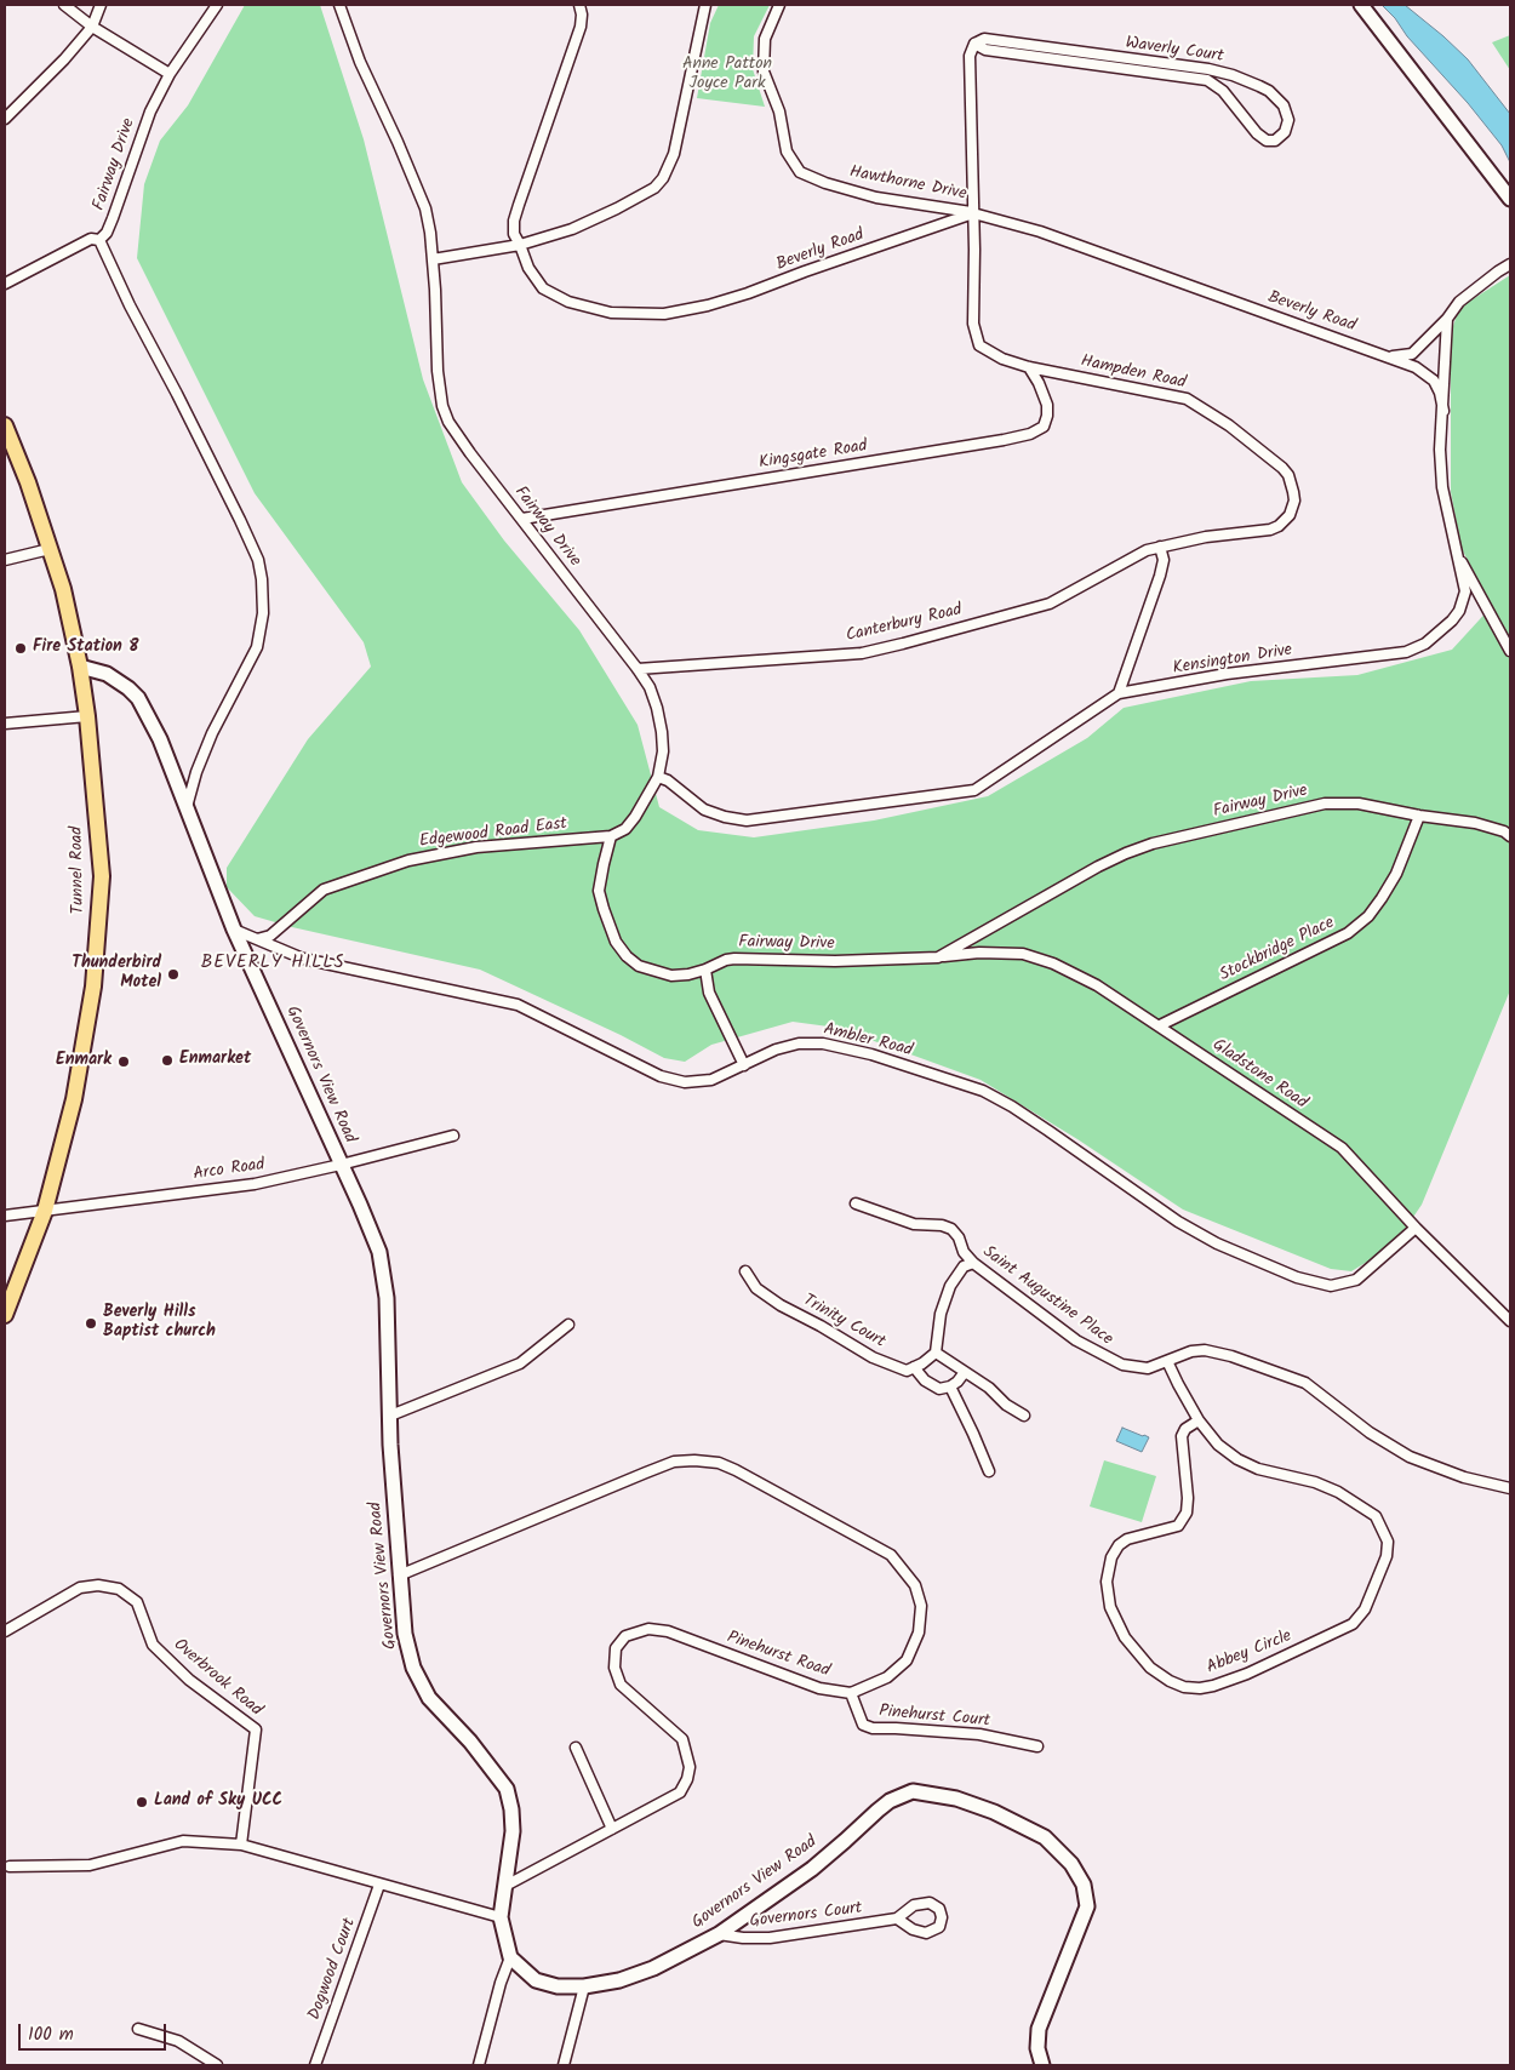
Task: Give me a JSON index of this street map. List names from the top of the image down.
{
  "streets": {
    "main road": ["Tunnel Road"],
    "street": [
      "Waverly Court",
      "Fairway Drive",
      "Hawthorne Drive",
      "Beverly Road",
      "Hampden Road",
      "Kingsgate Road",
      "Canterbury Road",
      "Kensington Drive",
      "Edgewood Road East",
      "Stockbridge Place",
      "Ambler Road",
      "Governors View Road",
      "Gladstone Road",
      "Arco Road",
      "Saint Augustine Place",
      "Trinity Court",
      "Abbey Circle",
      "Pinehurst Road",
      "Overbrook Road",
      "Pinehurst Court",
      "Governors Court",
      "Dogwood Court"
    ]
  },
  "crossings": [
    ["Waverly Court", "Hampden Road"],
    ["Fairway Drive", "Kingsgate Road"],
    ["Fairway Drive", "Canterbury Road"],
    ["Fairway Drive", "Kensington Drive"],
    ["Fairway Drive", "Edgewood Road East"],
    ["Fairway Drive", "Stockbridge Place"],
    ["Fairway Drive", "Gladstone Road"],
    ["Hawthorne Drive", "Beverly Road"],
    ["Hawthorne Drive", "Hampden Road"],
    ["Beverly Road", "Hampden Road"],
    ["Beverly Road", "Kensington Drive"],
    ["Hampden Road", "Kingsgate Road"],
    ["Hampden Road", "Canterbury Road"],
    ["Edgewood Road East", "Ambler Road"],
    ["Tunnel Road", "Governors View Road"],
    ["Tunnel Road", "Arco Road"],
    ["Stockbridge Place", "Gladstone Road"],
    ["Ambler Road", "Governors View Road"],
    ["Ambler Road", "Gladstone Road"],
    ["Governors View Road", "Arco Road"],
    ["Governors View Road", "Pinehurst Road"],
    ["Governors View Road", "Governors Court"],
    ["Saint Augustine Place", "Abbey Circle"],
    ["Pinehurst Road", "Pinehurst Court"]
  ],
  "districts": ["BEVERLY HILLS"],
  "parks": ["Anne Patton Joyce Park"],
  "places": [
    "Fire Station 8",
    "Thunderbird Motel",
    "Enmarket",
    "Enmark",
    "Beverly Hills Baptist church",
    "Land of Sky UCC"
  ],
  "scale_bar": "100 m"
}
